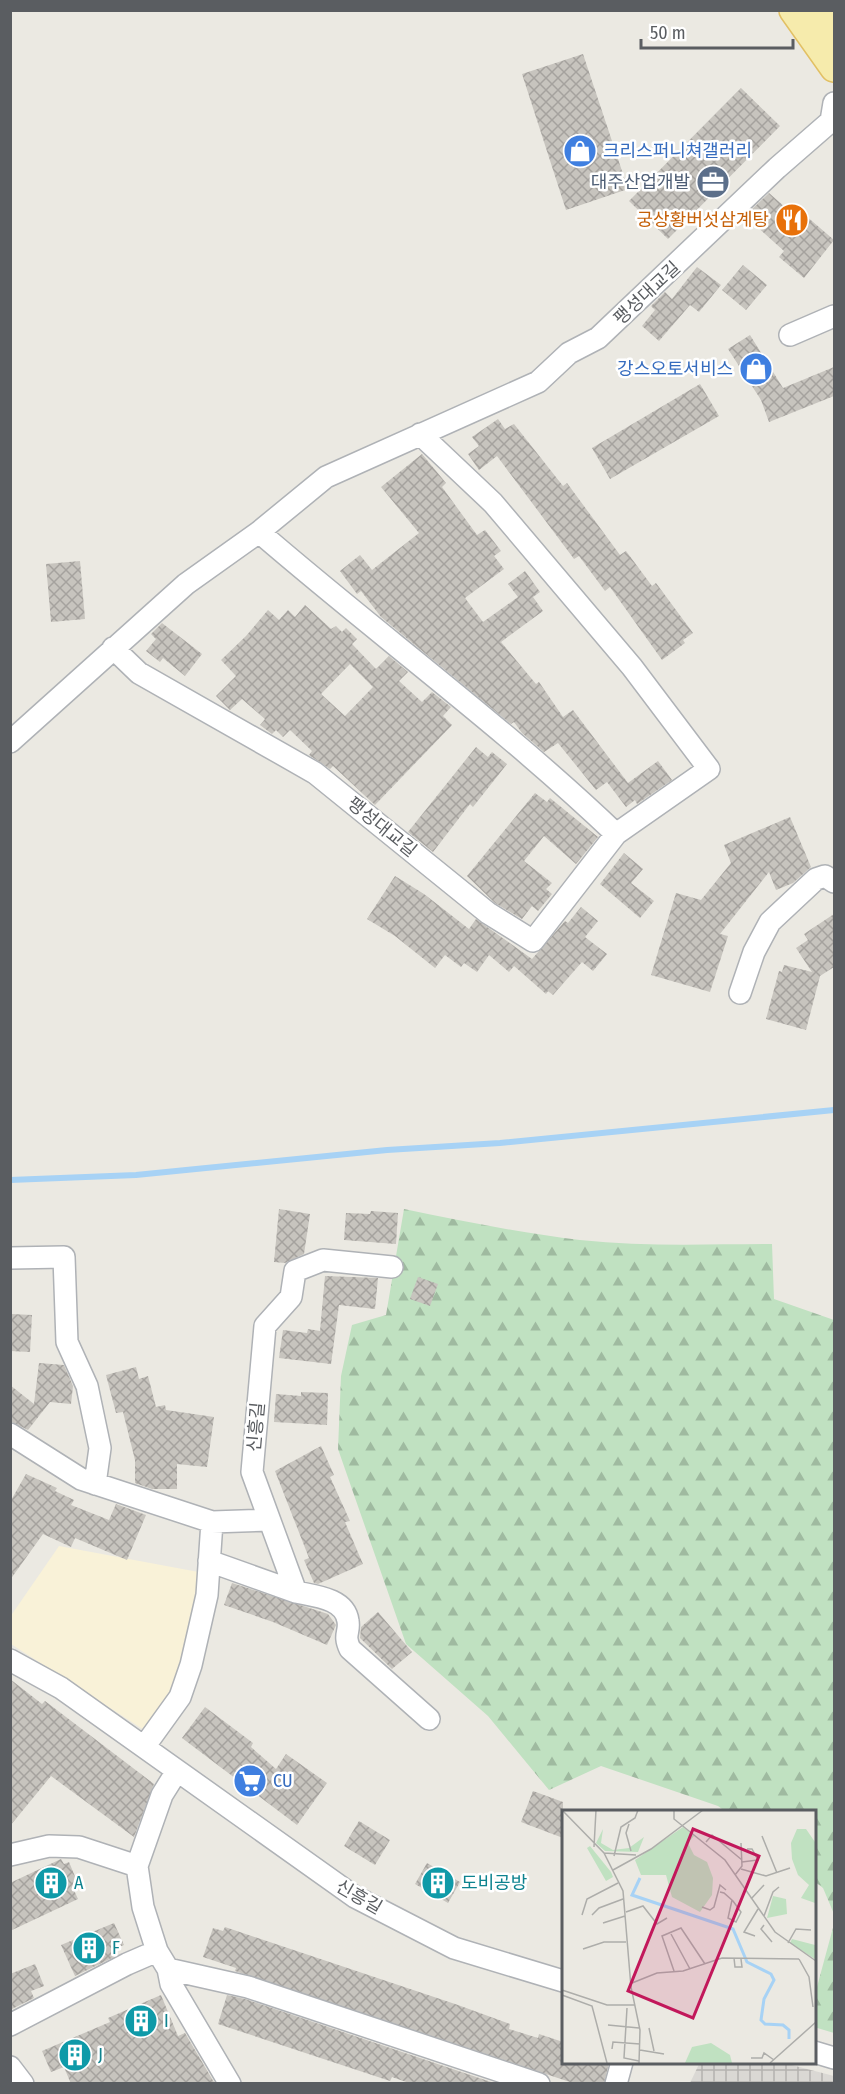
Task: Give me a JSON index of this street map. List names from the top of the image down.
{
  "streets": {
    "street": ["팽성대교길", "신흥길"]
  },
  "places": {
    "shop": ["크리스퍼니쳐갤러리", "강스오토서비스"],
    "office": ["대주산업개발"],
    "restaurant": ["궁상황버섯삼계탕"],
    "supermarket": ["CU"],
    "building": [
      "A",
      "도비공방",
      "F",
      "I",
      "J"
    ]
  },
  "scale_bar": "50 m"
}
